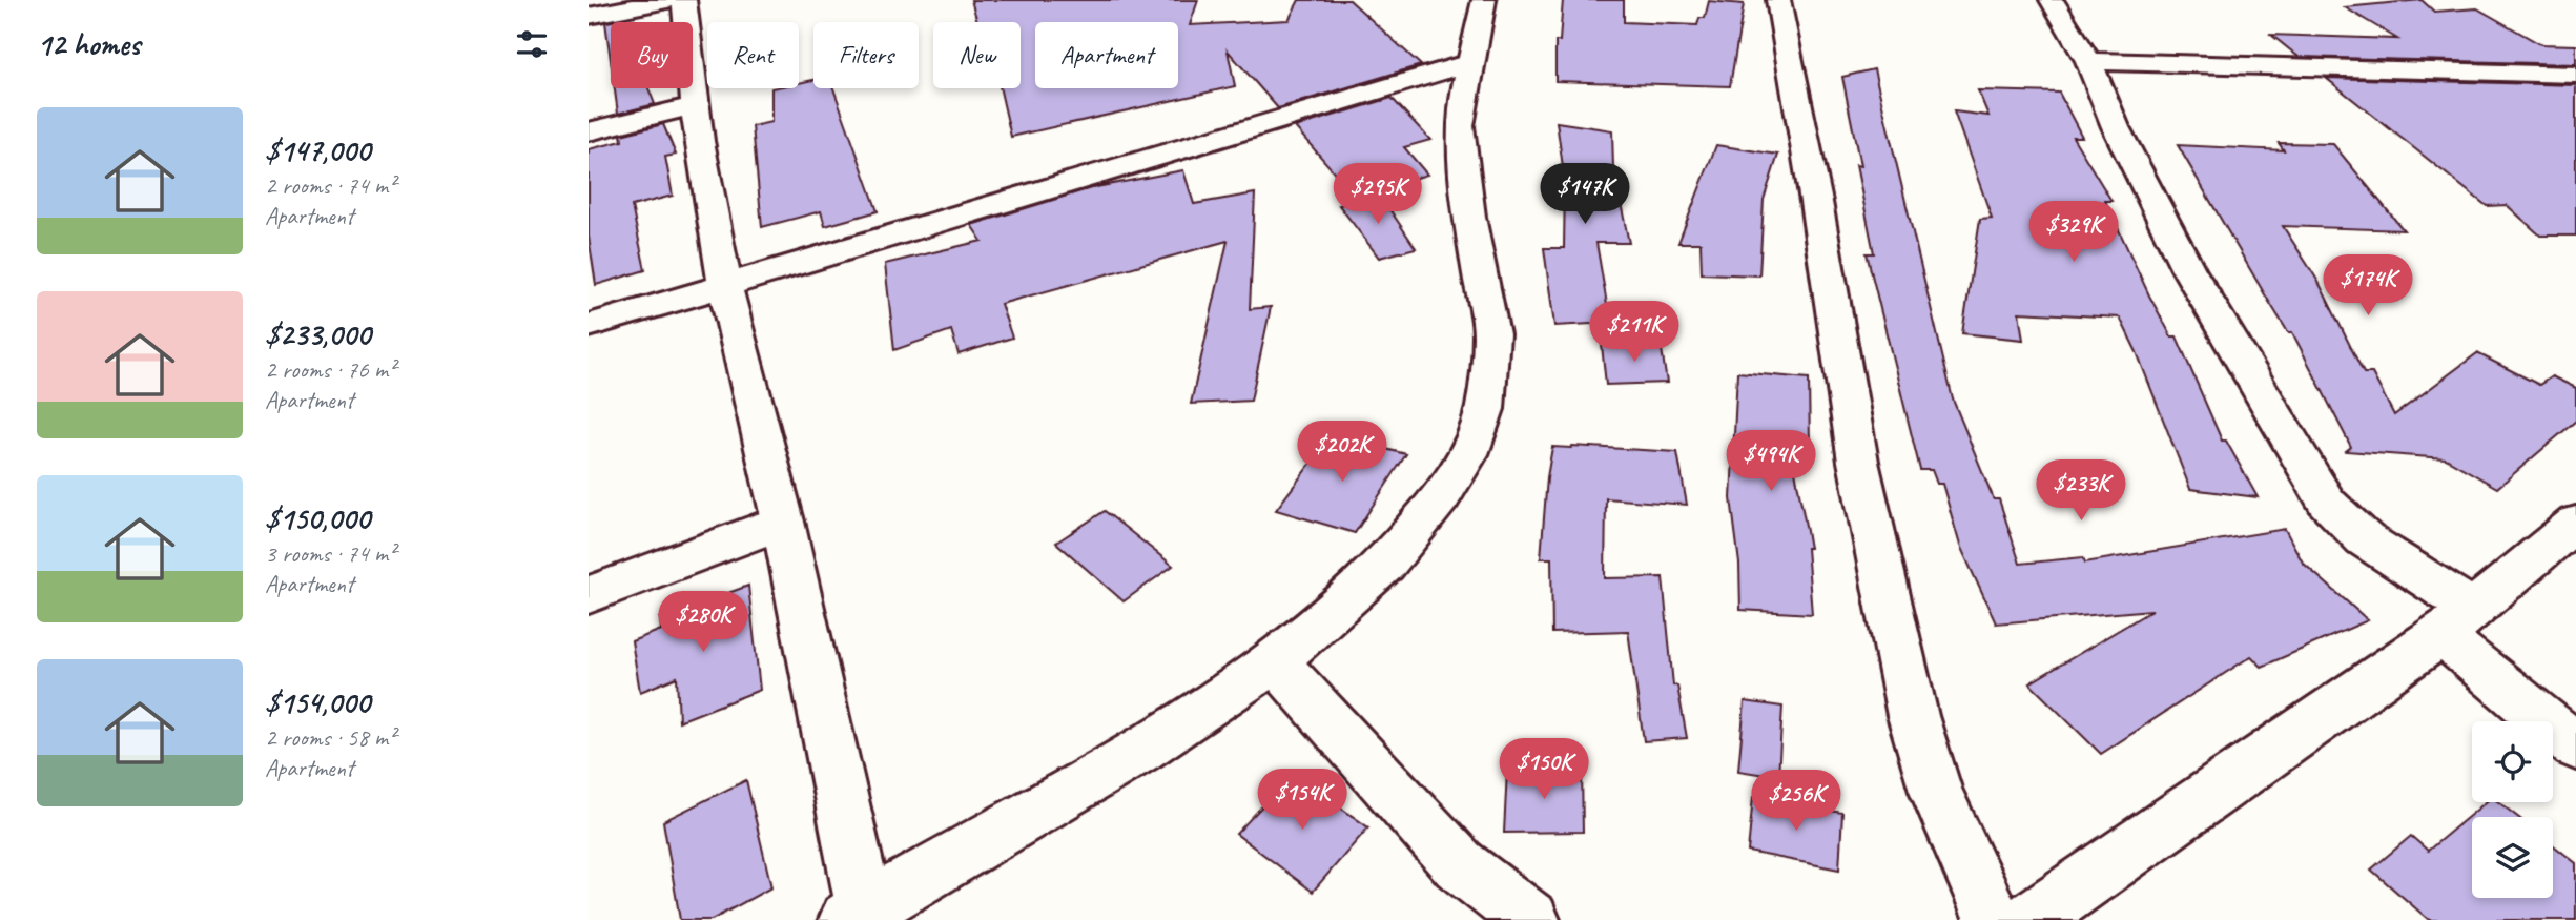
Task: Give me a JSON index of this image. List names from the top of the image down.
{
  "page": {
    "heading": "12 homes",
    "chip": [
      "Buy",
      "Rent",
      "Filters",
      "New",
      "Apartment"
    ],
    "list": [
      {
        "name": "$147,000",
        "note": "2 rooms · 74 m² · Apartment"
      },
      {
        "name": "$233,000",
        "note": "2 rooms · 76 m² · Apartment"
      },
      {
        "name": "$150,000",
        "note": "3 rooms · 74 m² · Apartment"
      },
      {
        "name": "$154,000",
        "note": "2 rooms · 58 m² · Apartment"
      }
    ],
    "price": [
      "$295K",
      "$147K",
      "$329K",
      "$174K",
      "$211K",
      "$202K",
      "$494K",
      "$233K",
      "$280K",
      "$150K",
      "$154K",
      "$256K"
    ]
  }
}
